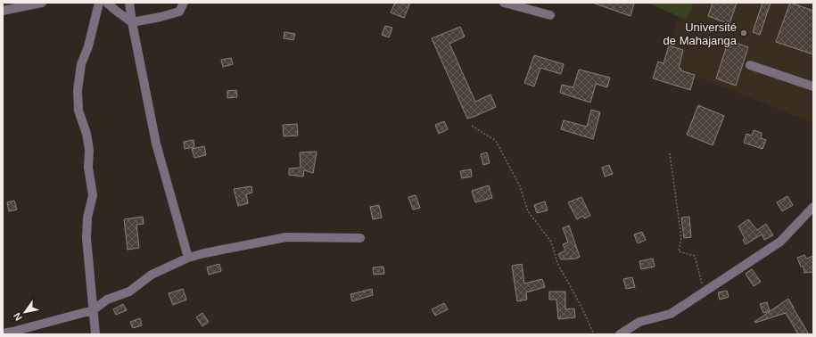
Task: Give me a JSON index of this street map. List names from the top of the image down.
{
  "places": ["Université de Mahajanga"],
  "north": "bottom left"
}
